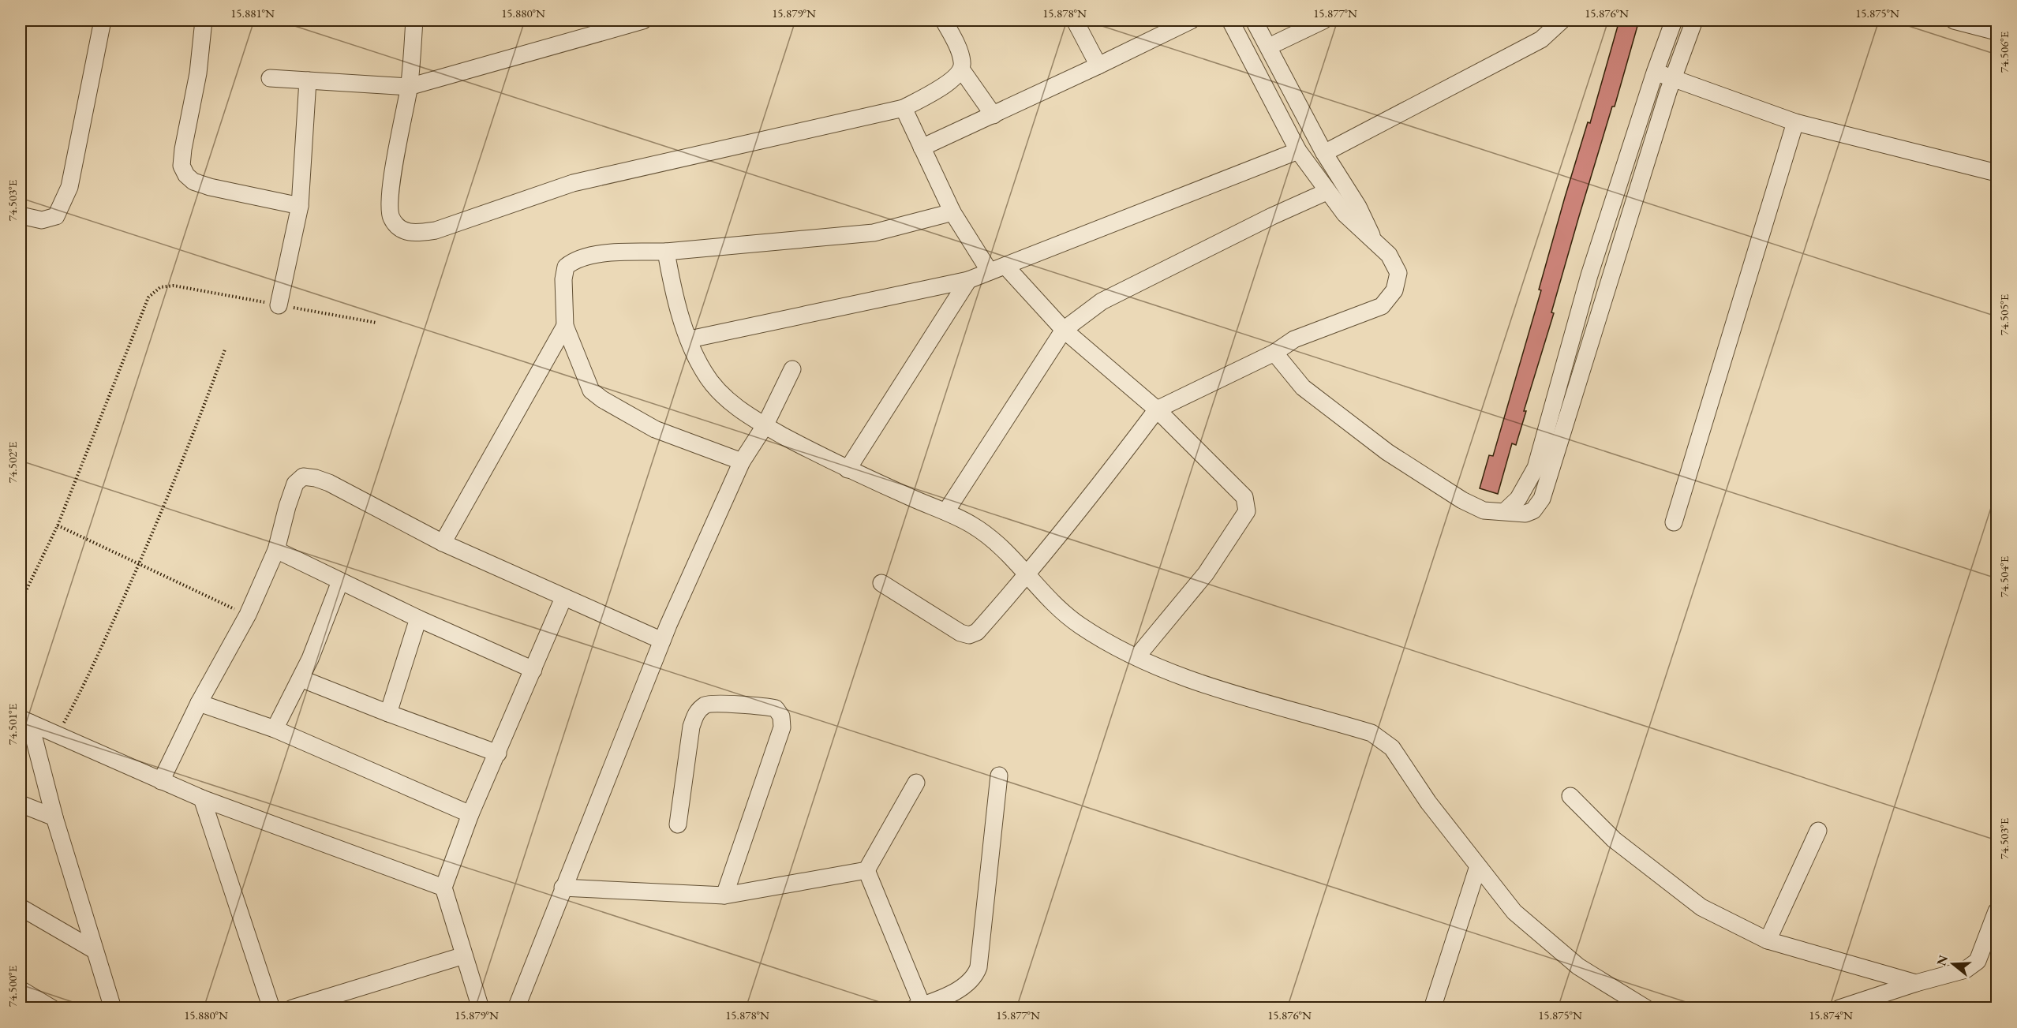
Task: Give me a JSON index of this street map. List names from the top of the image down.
{
  "north": "left",
  "coordinates": [
    "15.881°N",
    "15.880°N",
    "15.879°N",
    "15.878°N",
    "15.877°N",
    "15.876°N",
    "15.875°N",
    "74.506°E",
    "74.503°E",
    "74.505°E",
    "74.502°E",
    "74.504°E",
    "74.501°E",
    "74.500°E",
    "15.874°N"
  ]
}
